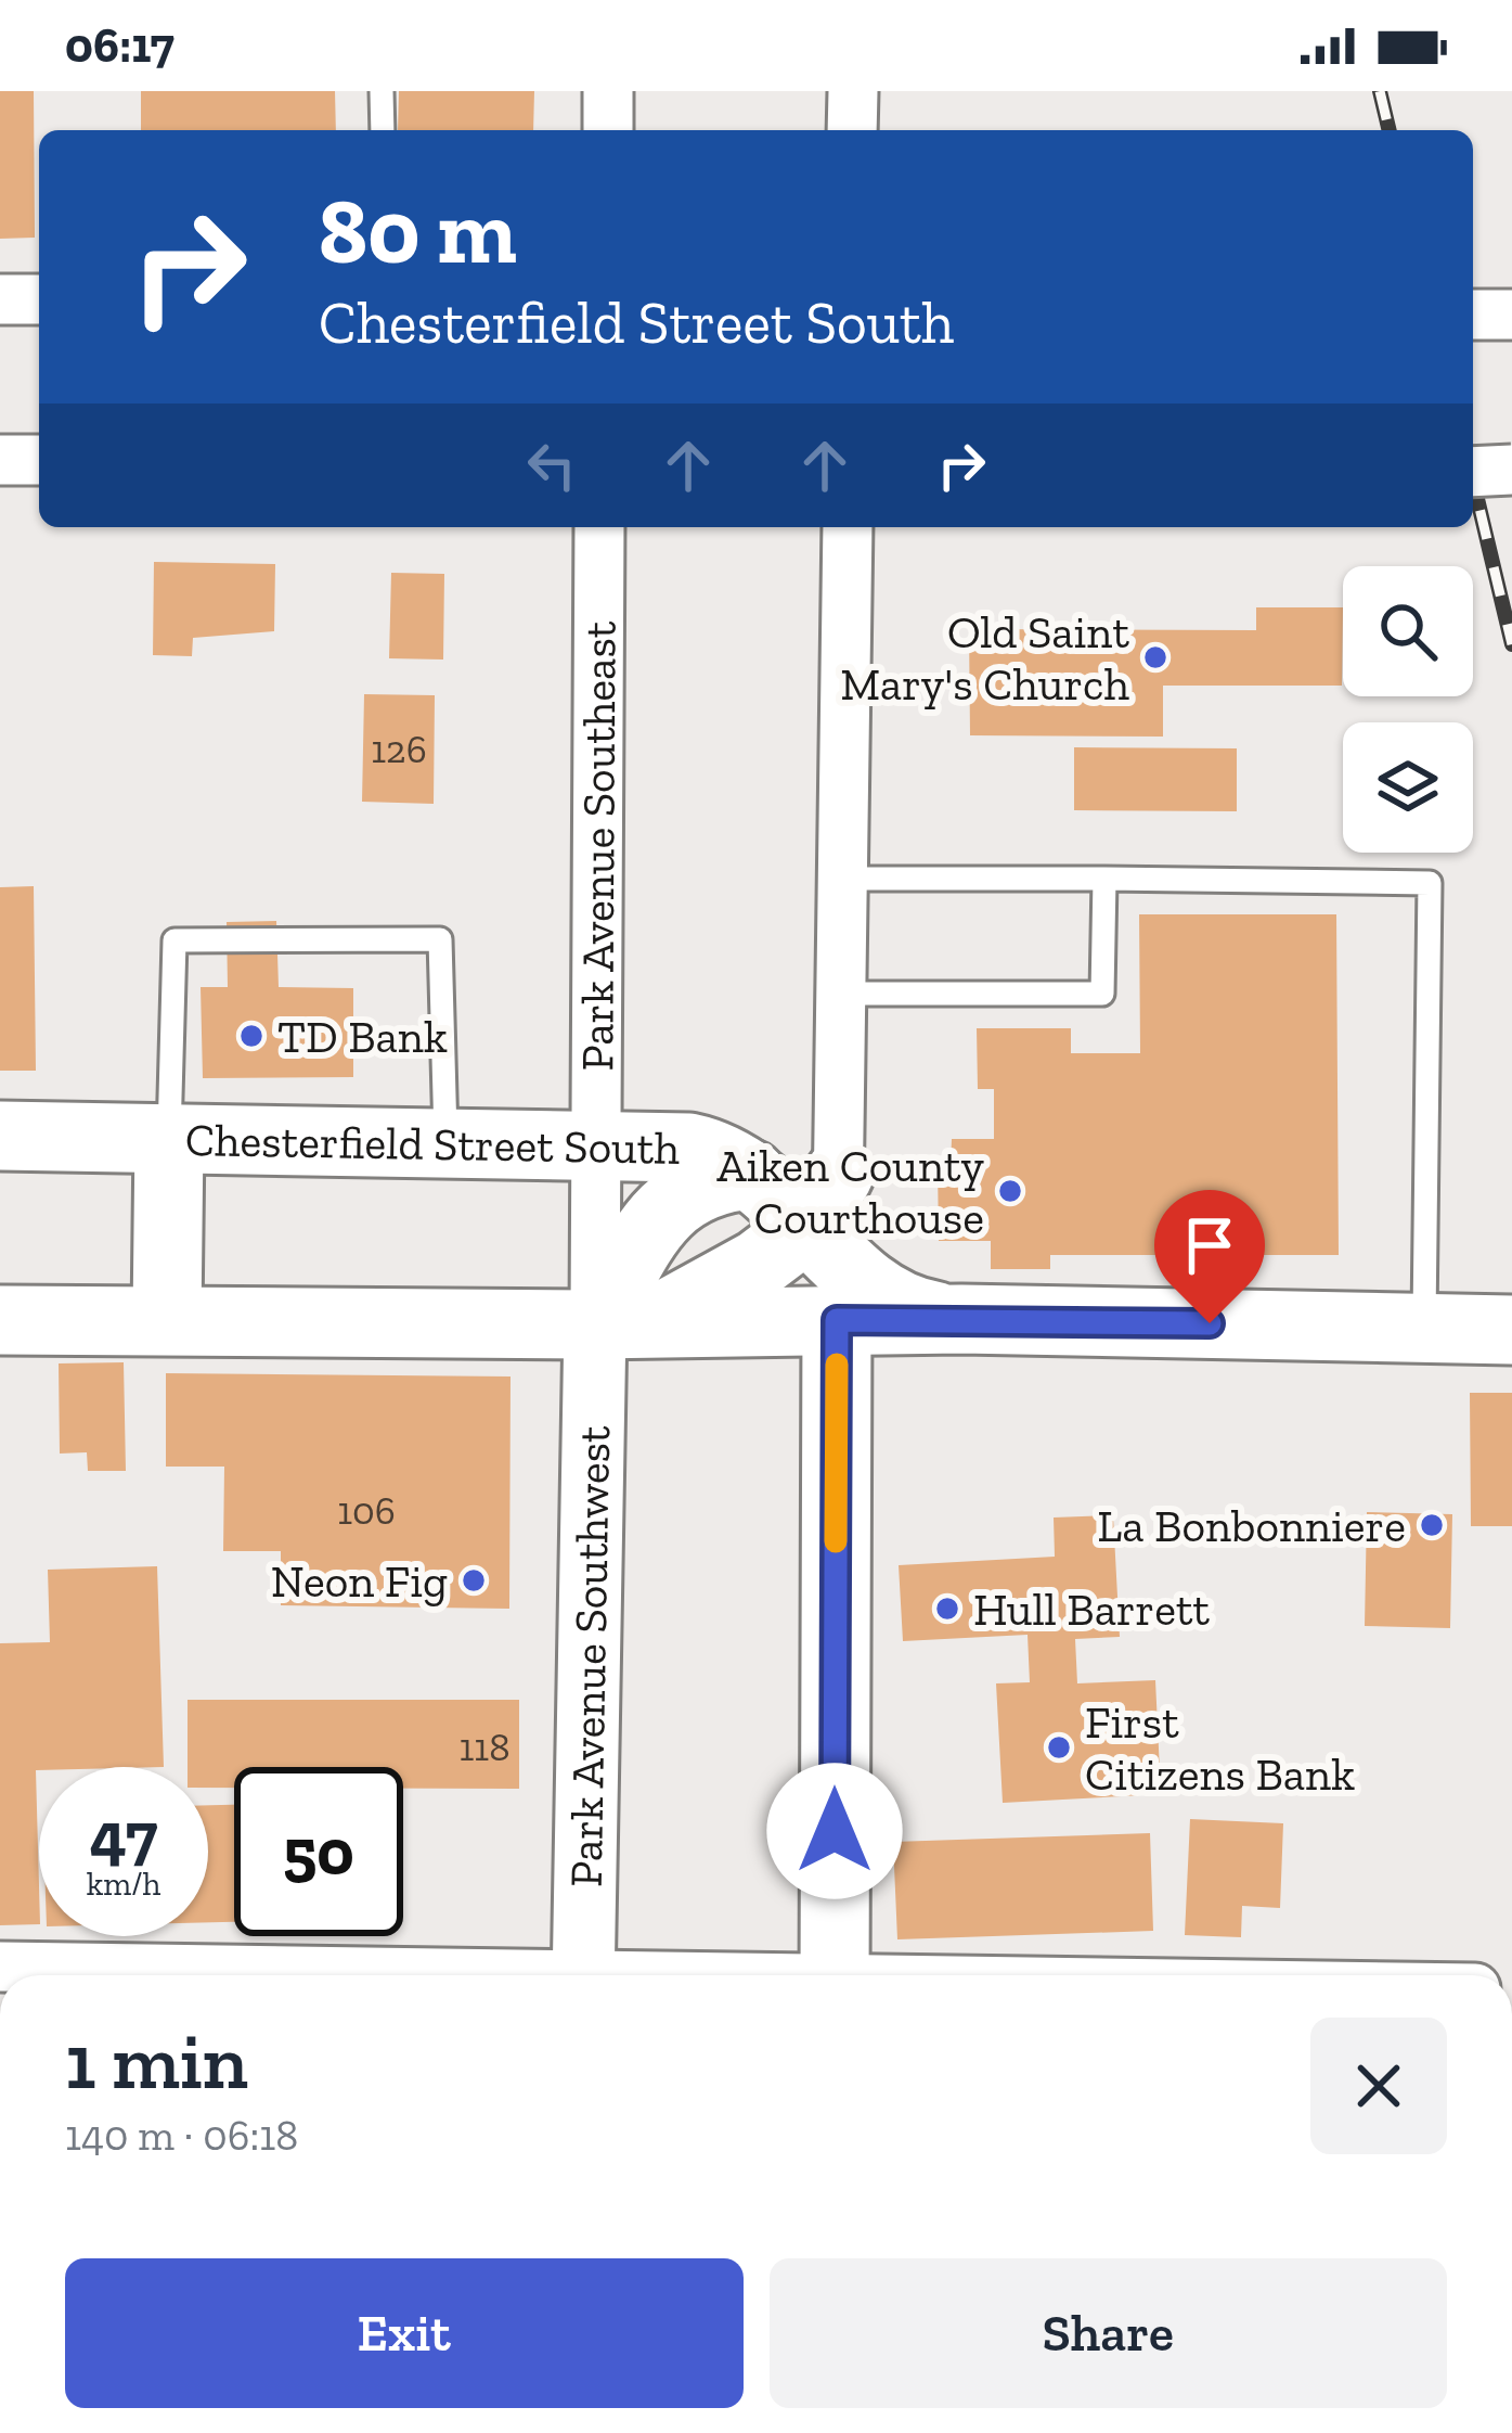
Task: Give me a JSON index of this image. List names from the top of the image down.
{
  "streets": {
    "main road": ["Chesterfield Street South"],
    "street": ["Park Avenue Southeast", "Park Avenue Southwest"]
  },
  "crossings": [
    ["Park Avenue Southeast", "Chesterfield Street South"],
    ["Park Avenue Southeast", "Park Avenue Southwest"],
    ["Chesterfield Street South", "Park Avenue Southwest"]
  ],
  "places": [
    "Old Saint Mary's Church",
    "TD Bank",
    "Aiken County Courthouse",
    "La Bonbonniere",
    "Neon Fig",
    "Hull Barrett",
    "First Citizens Bank"
  ],
  "house_numbers": ["126", "106", "118"],
  "page": {
    "status": "06:17",
    "turn": ["80 m", "Chesterfield Street South"],
    "speed": "47 km/h",
    "limit": "50",
    "heading": ["1 min", "140 m · 06:18"],
    "buttons": ["Exit", "Share"]
  }
}
